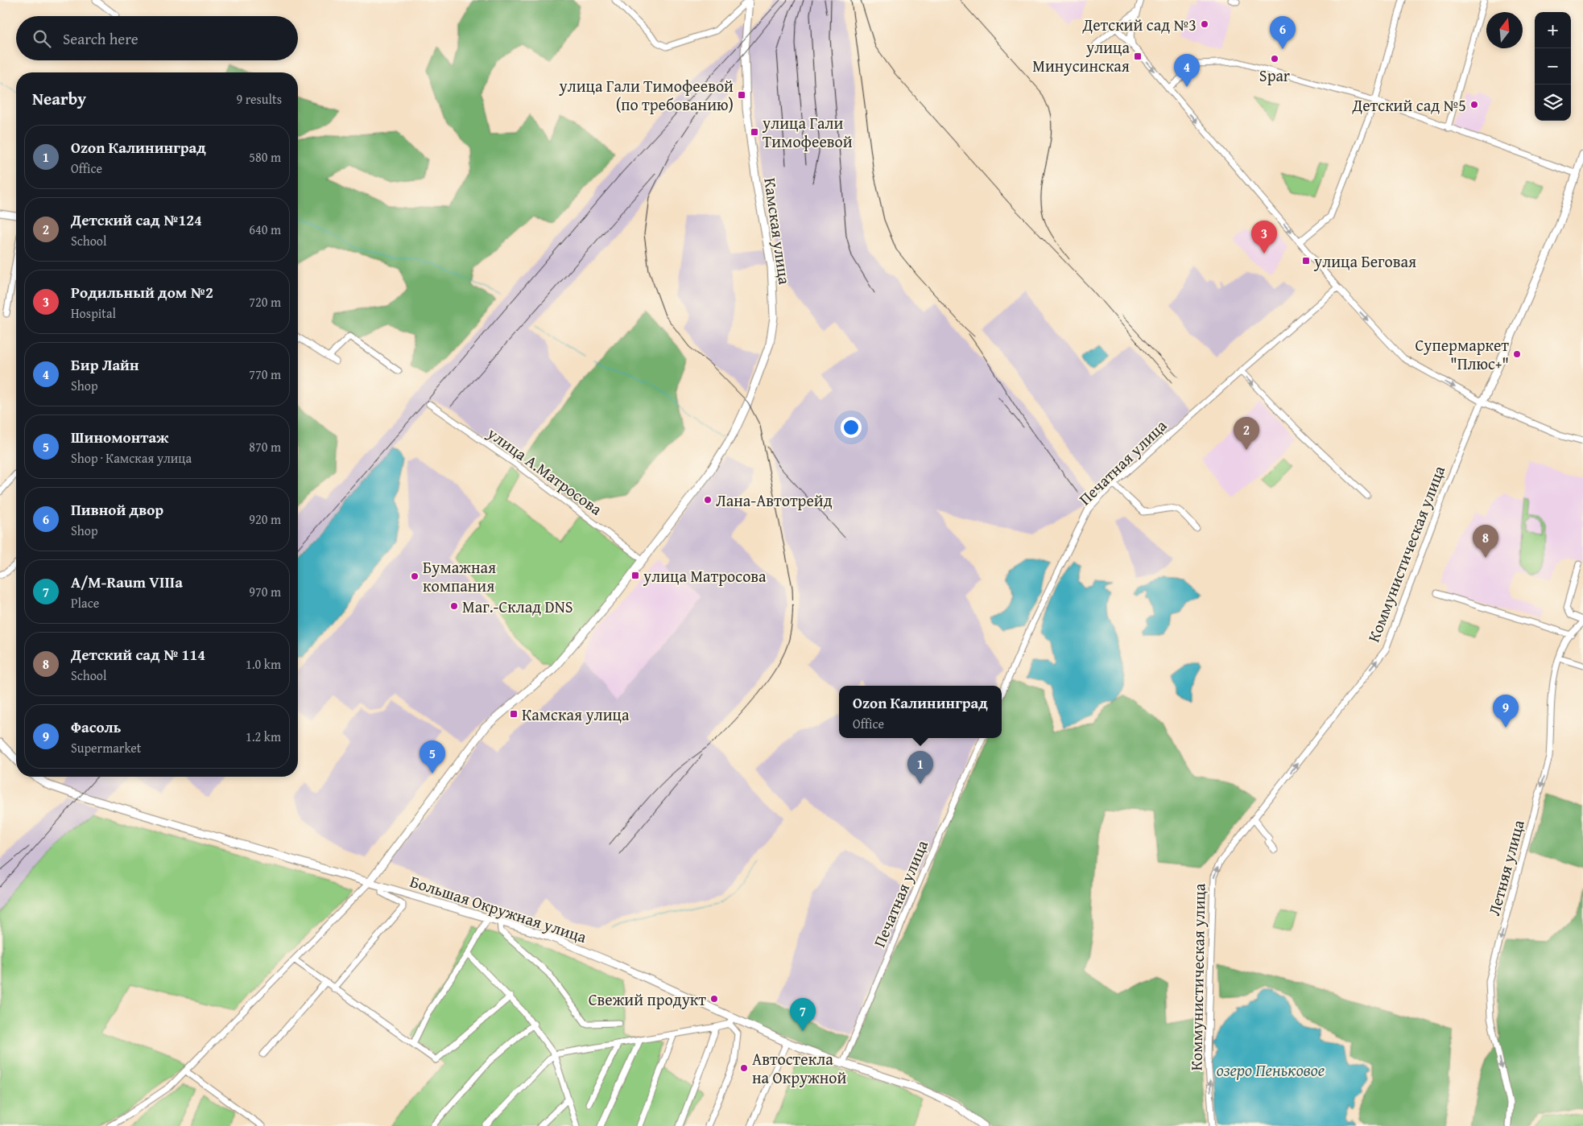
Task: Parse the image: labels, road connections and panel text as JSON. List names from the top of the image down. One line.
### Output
{"streets":{"main road":["Камская улица","Коммунистическая улица","Большая Окружная улица"],"street":["Печатная улица","улица А.Матросова","Летняя улица"]},"crossings":[["Камская улица","улица А.Матросова"],["Камская улица","Большая Окружная улица"],["Печатная улица","Большая Окружная улица"]],"one_way":["Коммунистическая улица","Летняя улица"],"water":["озеро Пеньковое"],"places":{"other":["Детский сад №3","Spar","Детский сад №5","Супермаркет \"Плюс+\"","Лана-Автотрейд","Бумажная компания","Маг.-Склад DNS","Свежий продукт","Автостекла на Окружной"],"transit":["улица Минусинская","улица Гали Тимофеевой (по требованию)","улица Гали Тимофеевой","улица Беговая","улица Матросова","Камская улица"]},"north":"top","page":{"map_buttons":["+","−"],"pins":["6","4","3","2","8","9","5","1","7"],"search":"Search here","heading":["Nearby","9 results"],"list":[{"mark":"1","name":"Ozon Калининград","note":"Office","value":"580 m"},{"mark":"2","name":"Детский сад №124","note":"School","value":"640 m"},{"mark":"3","name":"Родильный дом №2","note":"Hospital","value":"720 m"},{"mark":"4","name":"Бир Лайн","note":"Shop","value":"770 m"},{"mark":"5","name":"Шиномонтаж","note":"Shop · Камская улица","value":"870 m"},{"mark":"6","name":"Пивной двор","note":"Shop","value":"920 m"},{"mark":"7","name":"A/M-Raum VIIIa","note":"Place","value":"970 m"},{"mark":"8","name":"Детский сад № 114","note":"School","value":"1.0 km"},{"mark":"9","name":"Фасоль","note":"Supermarket","value":"1.2 km"}],"popup":["Ozon Калининград","Office"]}}
